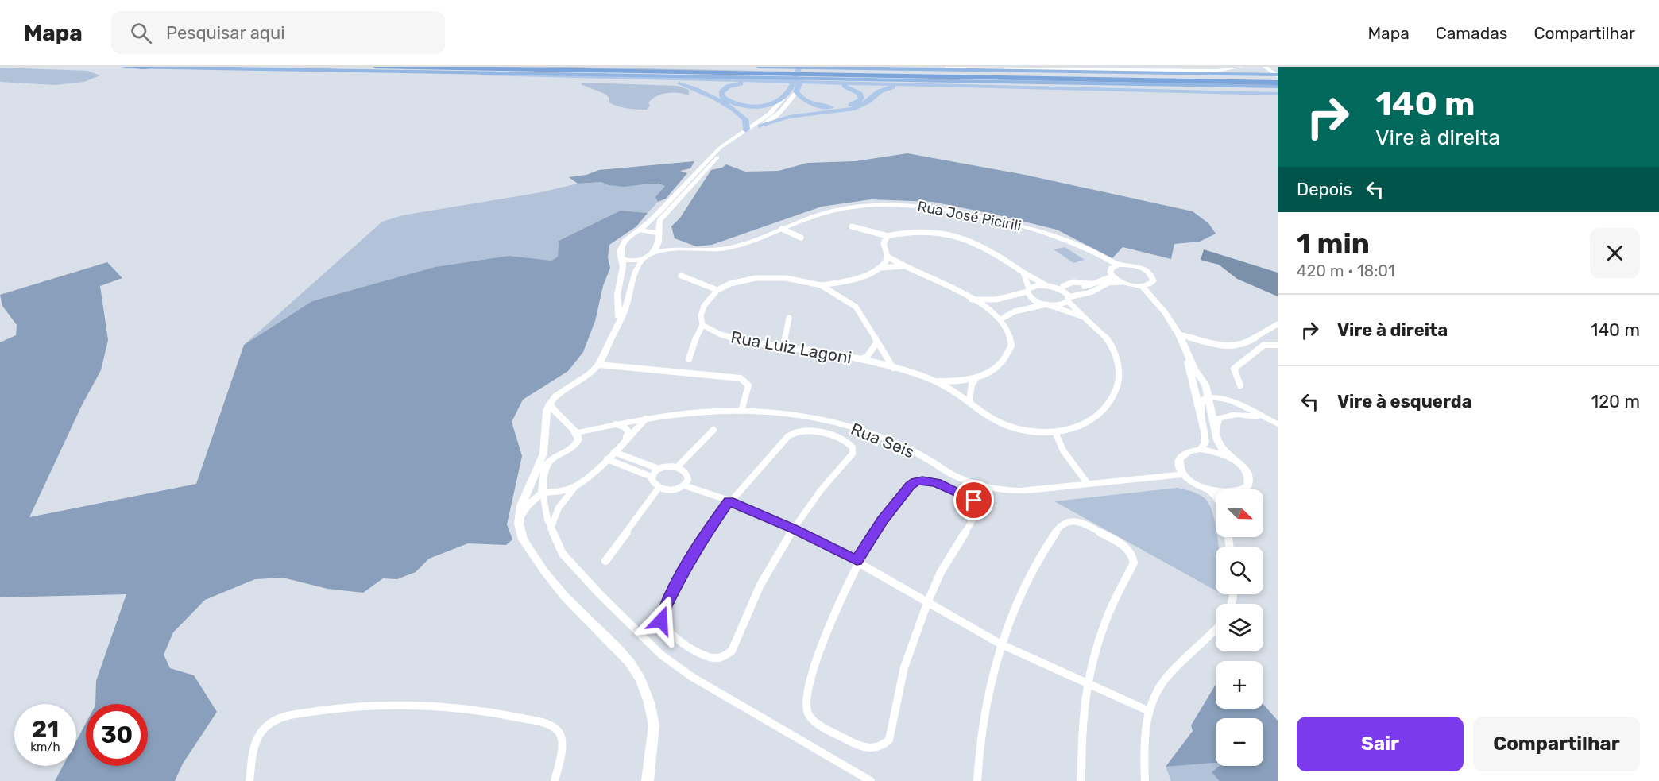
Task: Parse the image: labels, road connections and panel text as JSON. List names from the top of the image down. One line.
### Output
{"streets":{"street":["Rua José Picirili","Rua Luiz Lagoni","Rua Seis"]},"north":"bottom right","page":{"header":"Mapa","search":"Pesquisar aqui","nav":["Mapa","Camadas","Compartilhar"],"turn":["140 m","Vire à direita"],"then":"Depois","heading":["1 min","420 m · 18:01"],"list":[{"name":"Vire à direita","value":"140 m"},{"name":"Vire à esquerda","value":"120 m"}],"map_buttons":["+","−"],"speed":"21 km/h","limit":"30","buttons":["Sair","Compartilhar"]}}
